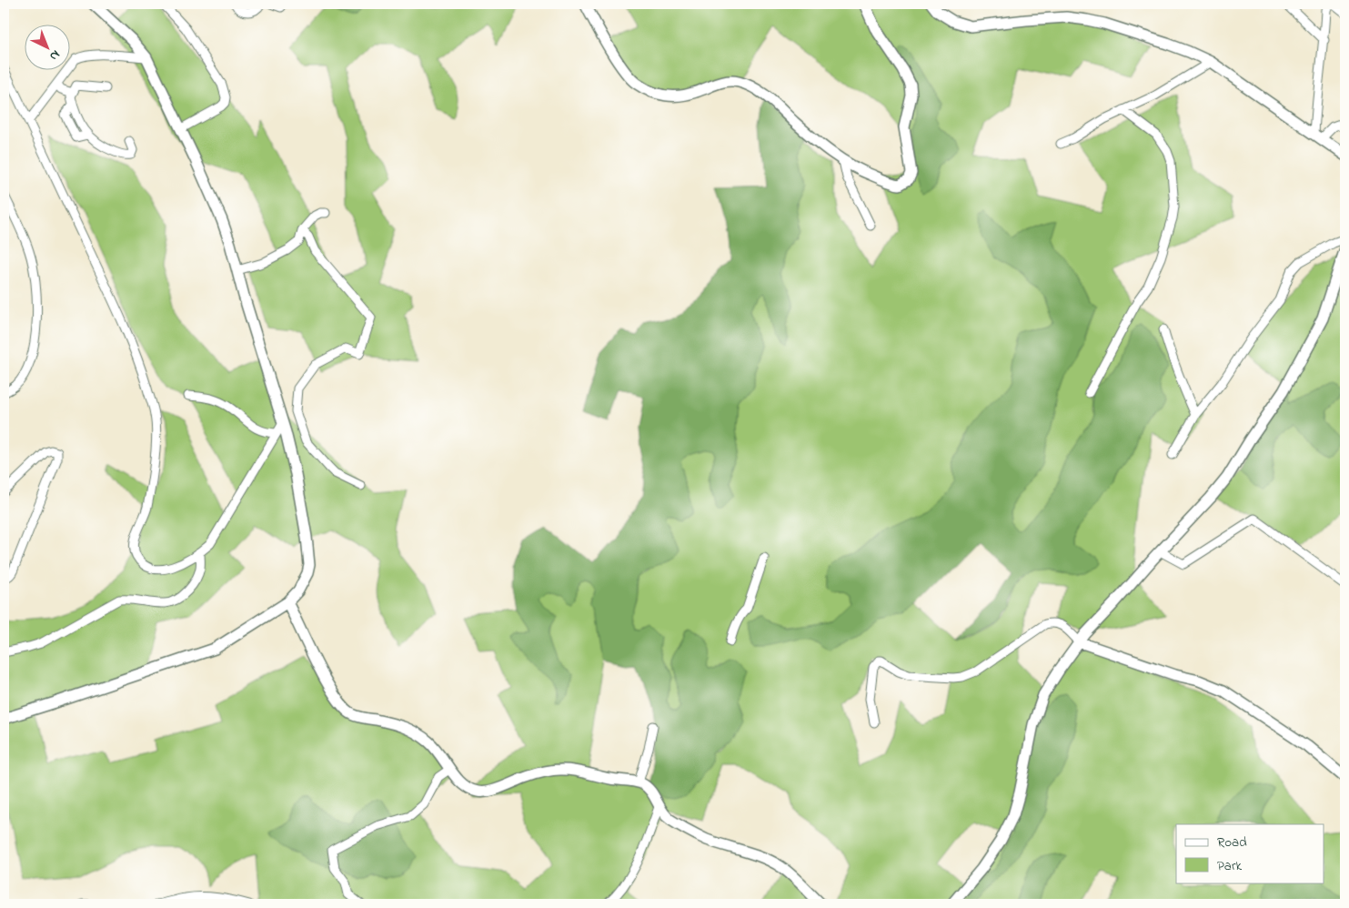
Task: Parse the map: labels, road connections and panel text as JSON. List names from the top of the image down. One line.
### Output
{"legend":["Road","Park"],"north":"bottom right"}
